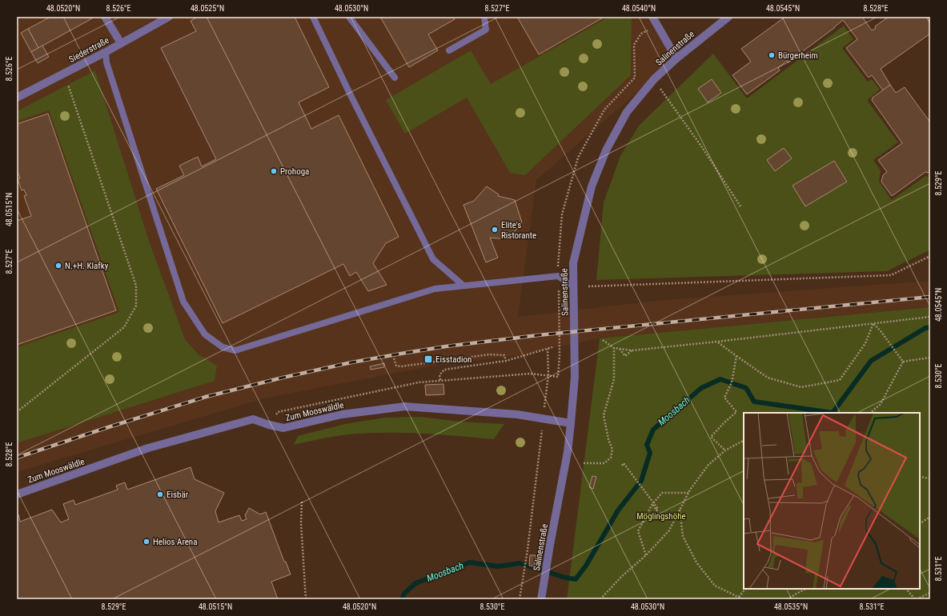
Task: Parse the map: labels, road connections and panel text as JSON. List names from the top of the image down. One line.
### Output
{"streets":{"street":["Salinenstraße","Siederstraße","Zum Mooswäldle"]},"crossings":[["Salinenstraße","Zum Mooswäldle"]],"water":["Moosbach"],"parks":["Möglingshöhe"],"places":{"other":["Bürgerheim","Prohoga","Elite's Ristorante","N.+H. Klafky","Eisbär","Helios Arena"],"transit":["Eisstadion"]},"coordinates":["48.0520°N","8.526°E","48.0525°N","48.0530°N","8.527°E","48.0540°N","48.0545°N","8.528°E","8.529°E","48.0515°N","8.530°E","8.531°E","48.0535°N"]}
